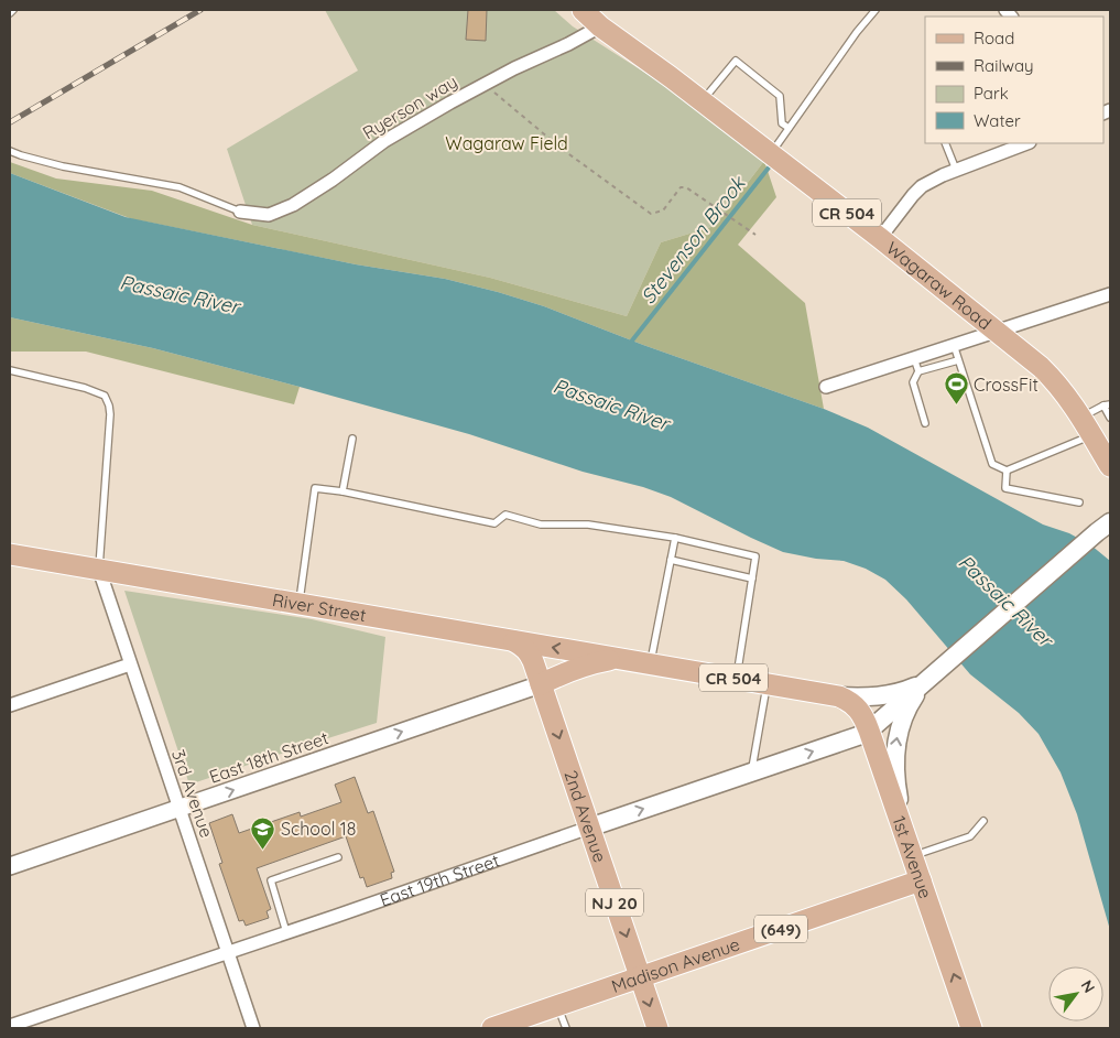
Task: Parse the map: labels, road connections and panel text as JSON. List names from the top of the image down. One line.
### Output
{"streets":{"main road":["CR 504","Wagaraw Road","River Street","2nd Avenue","1st Avenue","East 19th Street","NJ 20","(649)","Madison Avenue"],"street":["Ryerson way","East 18th Street","3rd Avenue"]},"crossings":[["Ryerson way","Wagaraw Road"],["CR 504","River Street"],["CR 504","1st Avenue"],["CR 504","East 19th Street"],["River Street","East 18th Street"],["River Street","3rd Avenue"],["River Street","2nd Avenue"],["River Street","1st Avenue"],["River Street","East 19th Street"],["East 18th Street","3rd Avenue"],["East 18th Street","2nd Avenue"],["3rd Avenue","East 19th Street"],["2nd Avenue","East 19th Street"],["2nd Avenue","Madison Avenue"],["1st Avenue","East 19th Street"],["1st Avenue","Madison Avenue"]],"one_way":["East 18th Street","2nd Avenue","1st Avenue"],"water":["Stevenson Brook","Passaic River"],"parks":["Wagaraw Field"],"places":{"sports":["CrossFit"],"school or university":["School 18"]},"legend":["Road","Railway","Park","Water"],"north":"top right"}
